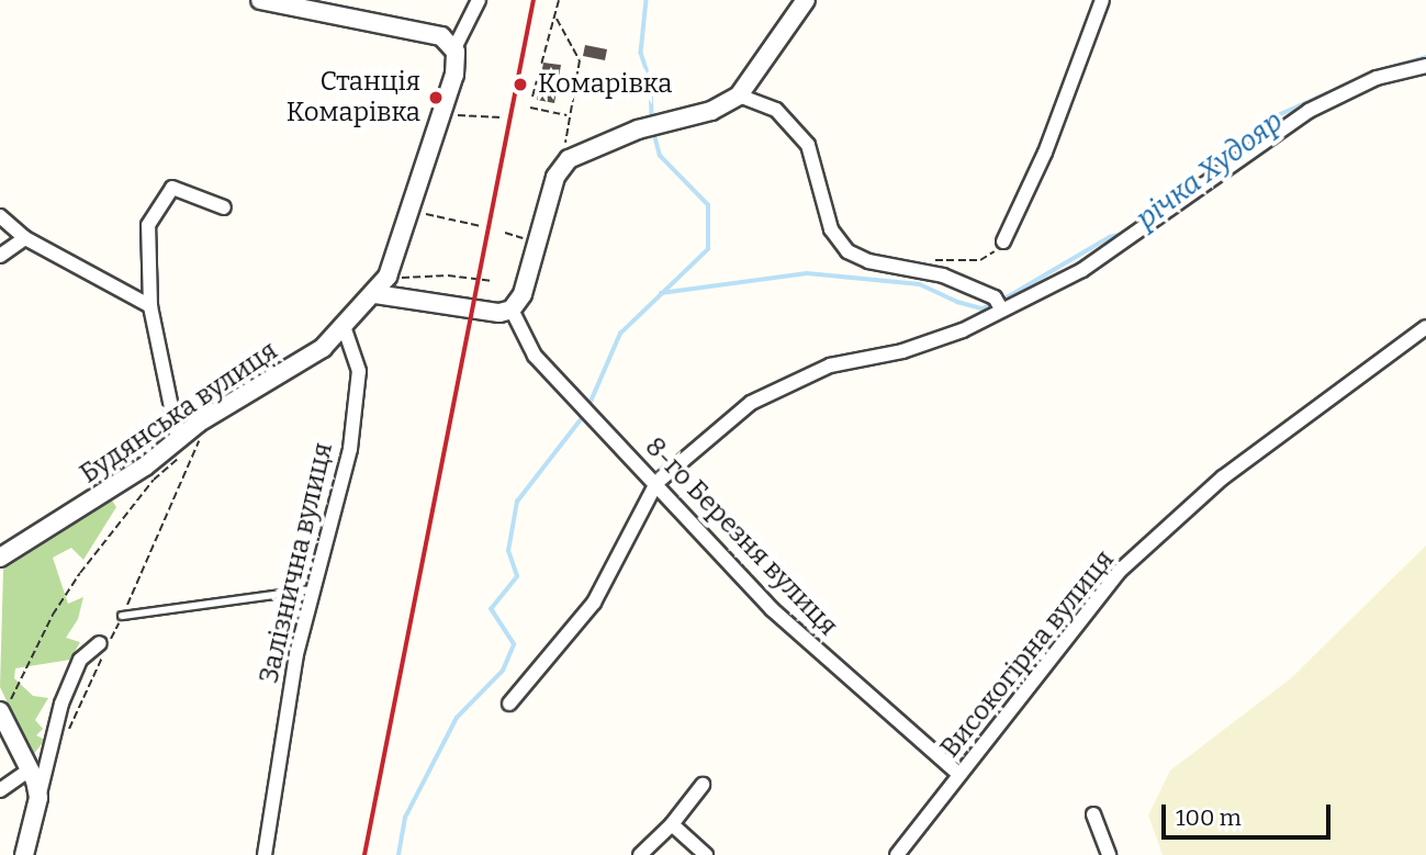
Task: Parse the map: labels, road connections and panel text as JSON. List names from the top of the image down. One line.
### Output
{"streets":{"street":["Будянська вулиця","8-го Березня вулиця","Залізнична вулиця","Високогірна вулиця"]},"crossings":[["Будянська вулиця","Залізнична вулиця"],["8-го Березня вулиця","Високогірна вулиця"]],"water":["річка Худояр"],"places":["Комарівка","Станція Комарівка"],"scale_bar":"100 m"}
